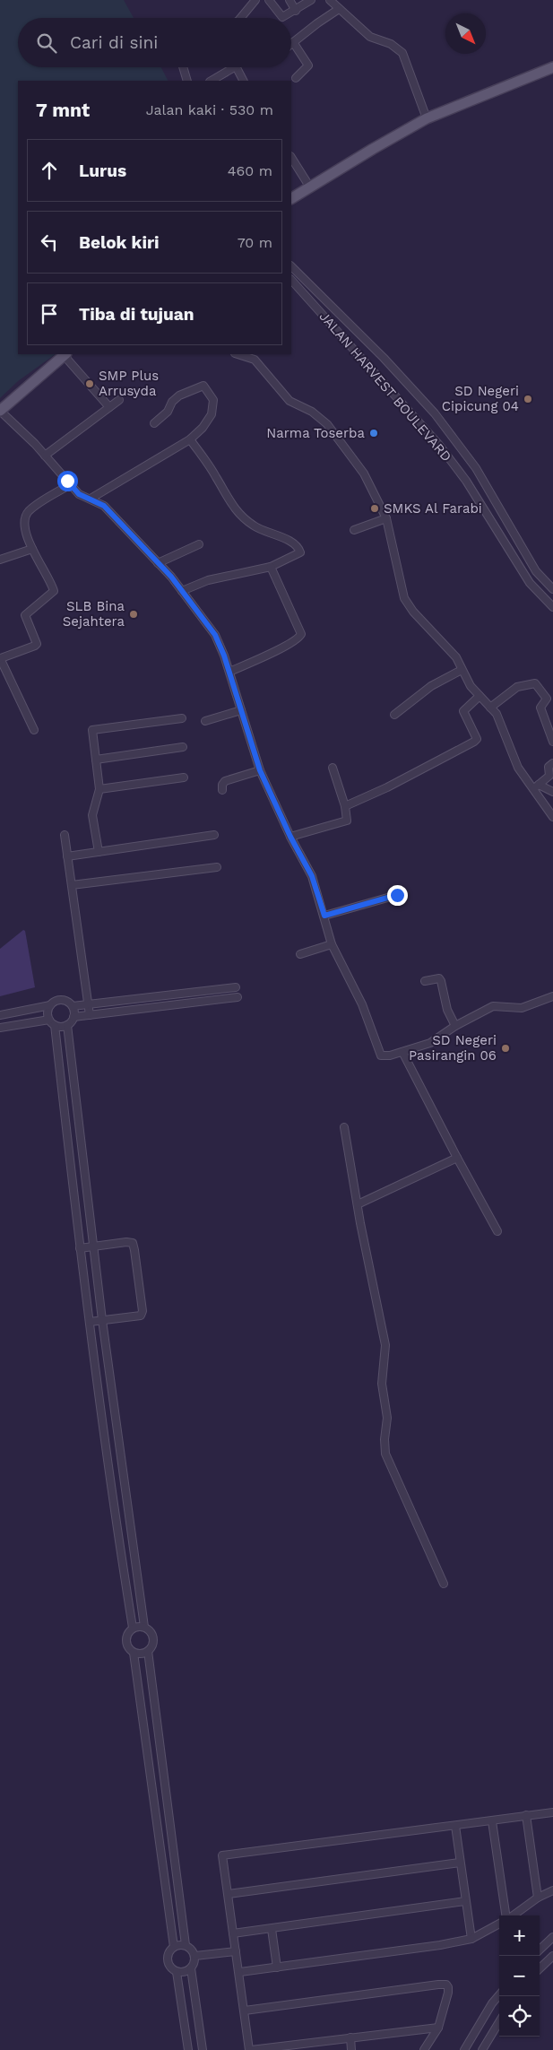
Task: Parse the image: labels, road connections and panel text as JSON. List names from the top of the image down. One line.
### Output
{"streets":{"street":["JALAN HARVEST BOULEVARD"]},"places":["SMP Plus Arrusyda","SD Negeri Cipicung 04","Narma Toserba","SMKS Al Farabi","SLB Bina Sejahtera","SD Negeri Pasirangin 06"],"north":"bottom right","page":{"search":"Cari di sini","heading":["7 mnt","Jalan kaki · 530 m"],"list":[["Lurus","460 m"],["Belok kiri","70 m"],"Tiba di tujuan"],"map_buttons":["+","−"]}}
